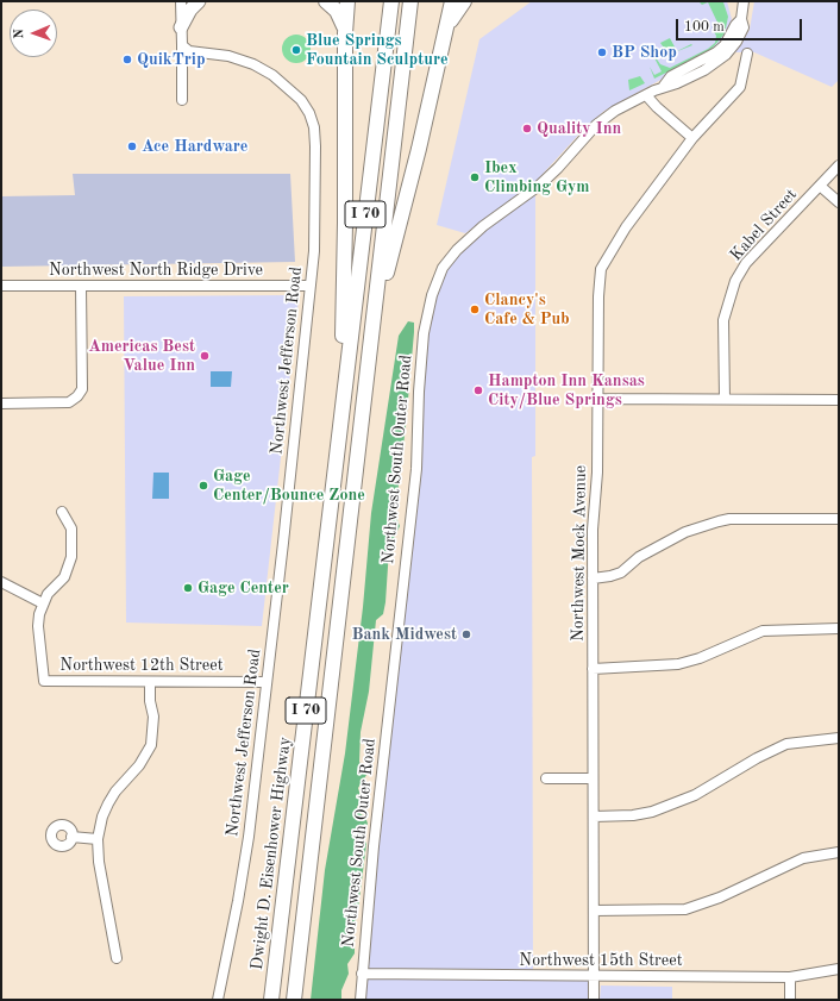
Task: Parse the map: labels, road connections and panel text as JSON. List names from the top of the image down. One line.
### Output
{"streets":{"highway":["I 70","Dwight D. Eisenhower Highway"],"street":["Kabel Street","Northwest North Ridge Drive","Northwest Jefferson Road","Northwest South Outer Road","Northwest Mock Avenue","Northwest 12th Street","Northwest 15th Street"]},"crossings":[["Northwest North Ridge Drive","Northwest Jefferson Road"],["Northwest Jefferson Road","Northwest 12th Street"],["Northwest South Outer Road","Northwest 15th Street"],["Northwest Mock Avenue","Northwest 15th Street"]],"places":["Blue Springs Fountain Sculpture","BP Shop","QuikTrip","Quality Inn","Ace Hardware","Ibex Climbing Gym","Clancy's Cafe & Pub","Americas Best Value Inn","Hampton Inn Kansas City/Blue Springs","Gage Center/Bounce Zone","Gage Center","Bank Midwest"],"scale_bar":"100 m","north":"left"}
